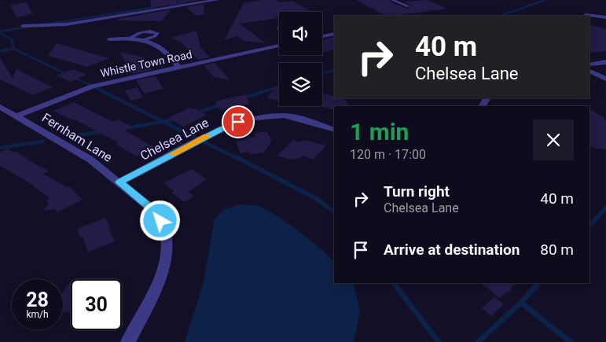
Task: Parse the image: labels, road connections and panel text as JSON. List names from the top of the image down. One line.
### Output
{"streets":{"street":["Whistle Town Road","Fernham Lane","Chelsea Lane"]},"crossings":[["Whistle Town Road","Fernham Lane"],["Fernham Lane","Chelsea Lane"]],"page":{"turn":["40 m","Chelsea Lane"],"heading":["1 min","120 m · 17:00"],"list":[{"name":"Turn right","note":"Chelsea Lane","value":"40 m"},{"name":"Arrive at destination","value":"80 m"}],"speed":"28 km/h","limit":"30"}}
